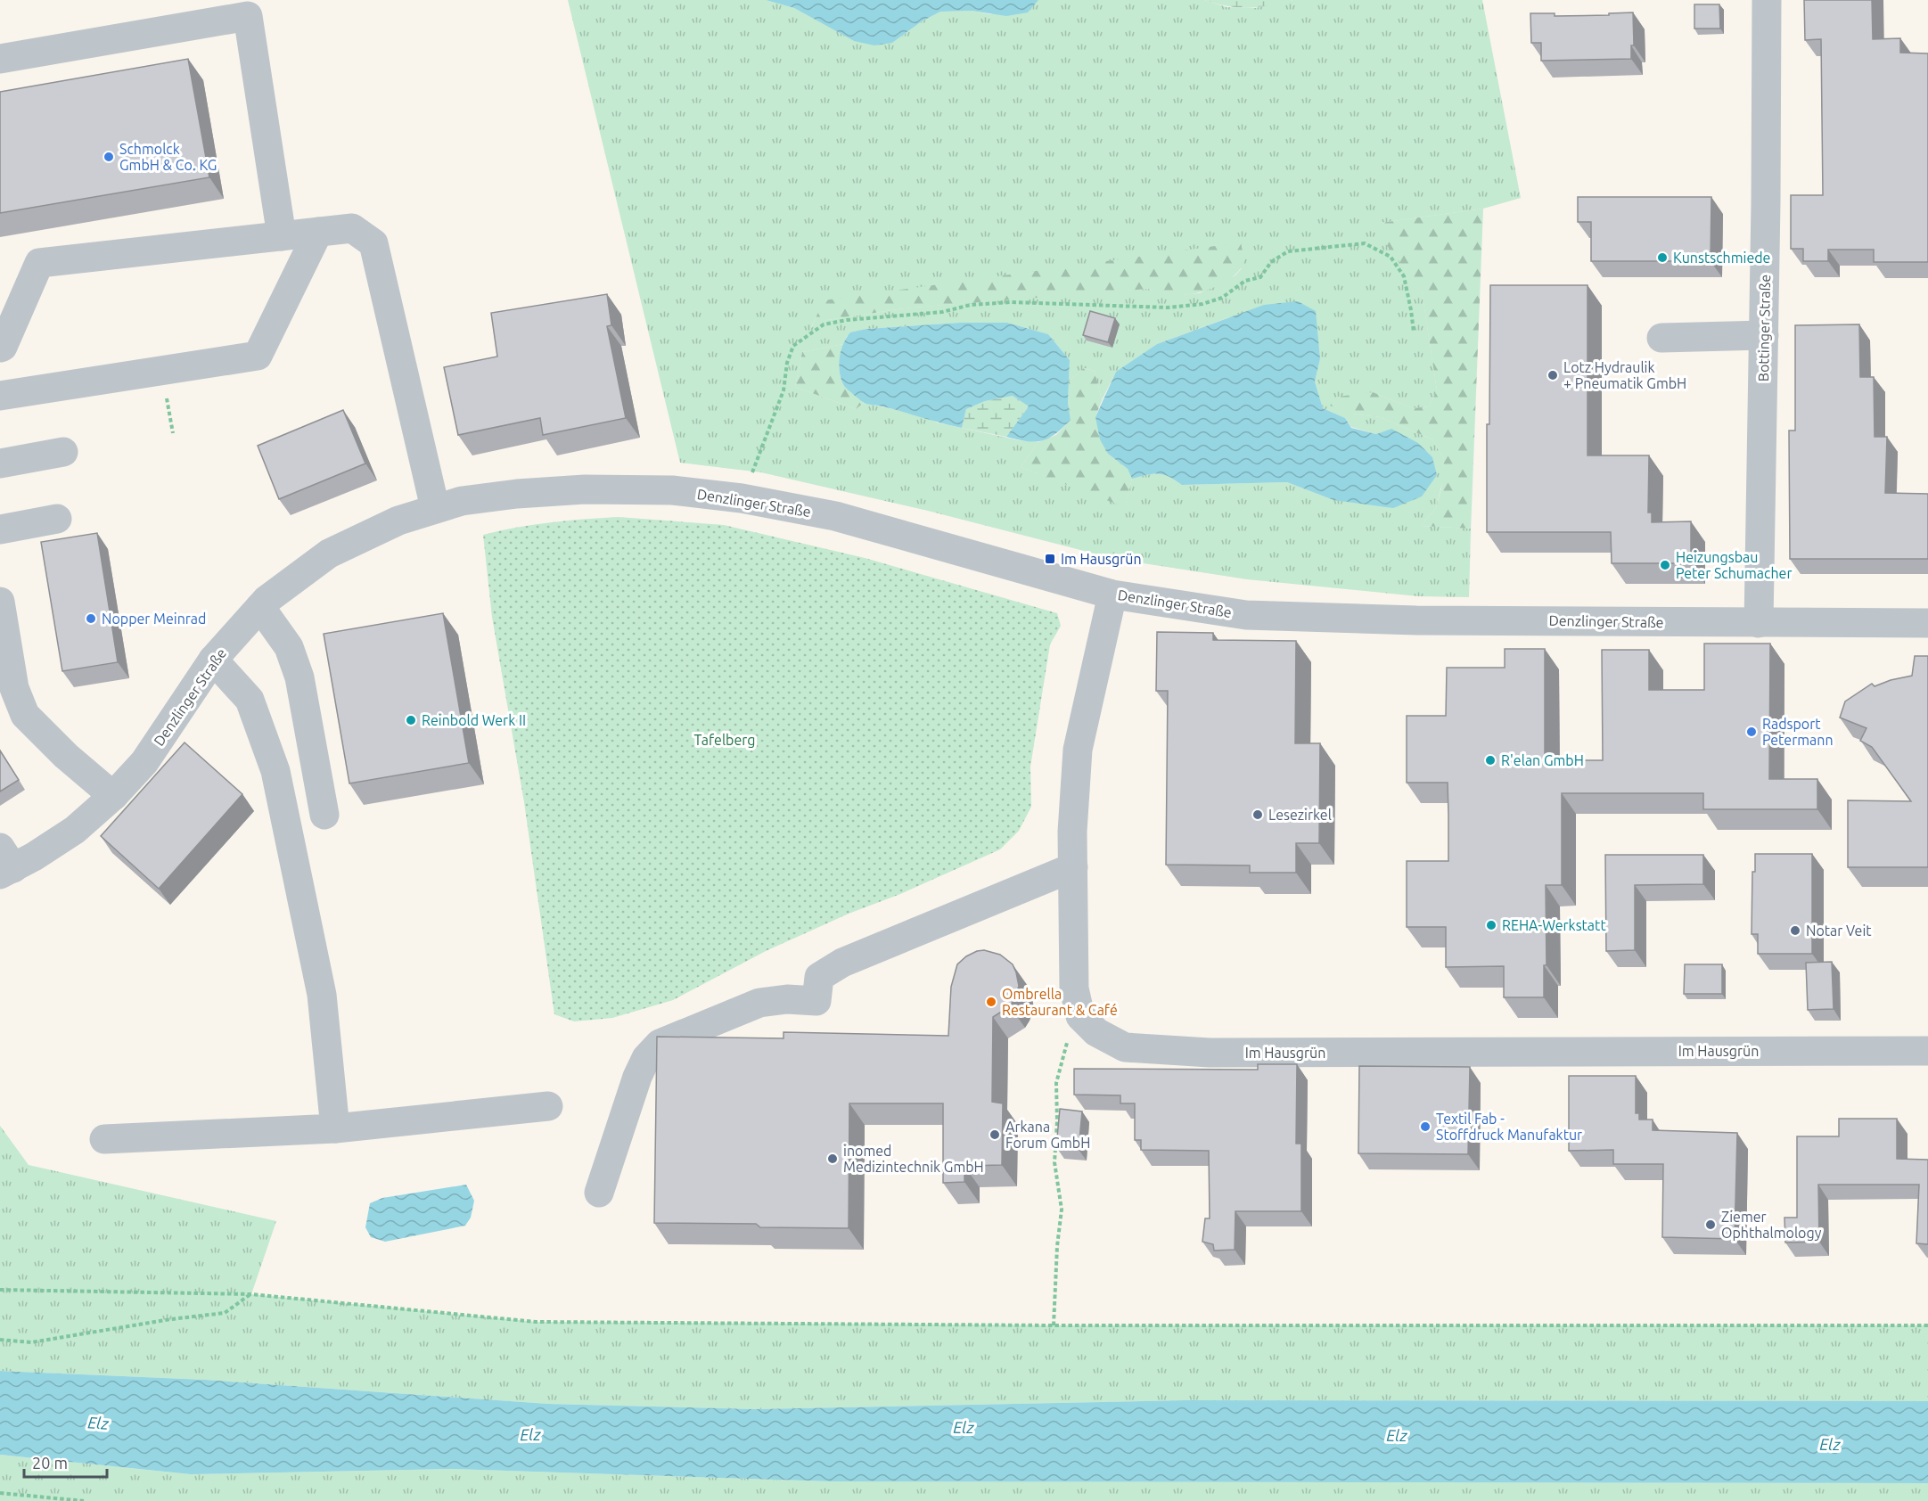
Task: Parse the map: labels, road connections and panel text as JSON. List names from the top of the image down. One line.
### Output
{"streets":{"street":["Bottinger Straße","Denzlinger Straße","Im Hausgrün"]},"crossings":[["Bottinger Straße","Denzlinger Straße"]],"water":["Elz"],"parks":["Tafelberg"],"places":{"other":["Schmolck GmbH & Co. KG","Kunstschmiede","Lotz Hydraulik + Pneumatik GmbH","Heizungsbau Peter Schumacher","Nopper Meinrad","Reinbold Werk II","Radsport Petermann","R'elan GmbH","Lesezirkel","REHA-Werkstatt","Notar Veit","Ombrella Restaurant & Café","Textil Fab - Stoffdruck Manufaktur","Arkana Forum GmbH","inomed Medizintechnik GmbH","Ziemer Ophthalmology"],"transit":["Im Hausgrün"]},"scale_bar":"20 m"}
